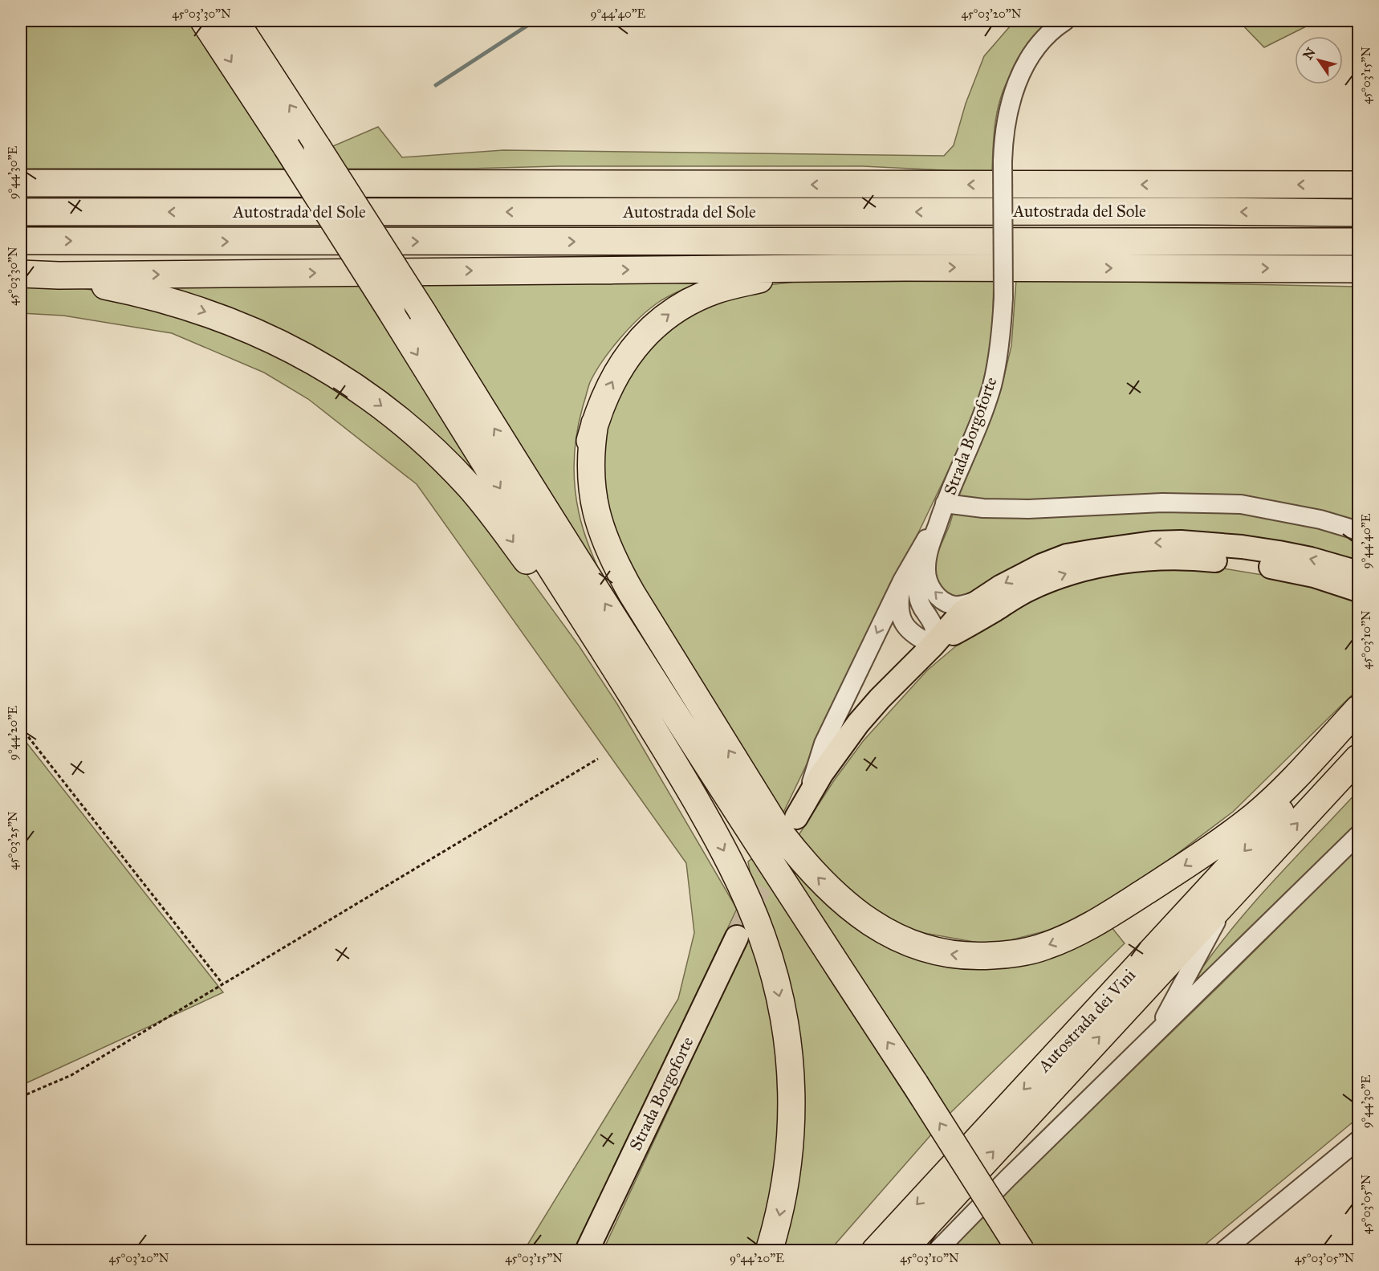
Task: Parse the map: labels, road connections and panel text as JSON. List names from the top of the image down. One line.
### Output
{"streets":{"highway":["Autostrada del Sole","Autostrada dei Vini"],"main road":["Strada Borgoforte"]},"north":"top left","coordinates":["45°03'30\"N","9°44'40\"E","45°03'20\"N","45°03'15\"N","9°44'30\"E","45°03'10\"N","9°44'20\"E","45°03'25\"N","45°03'05\"N"]}
